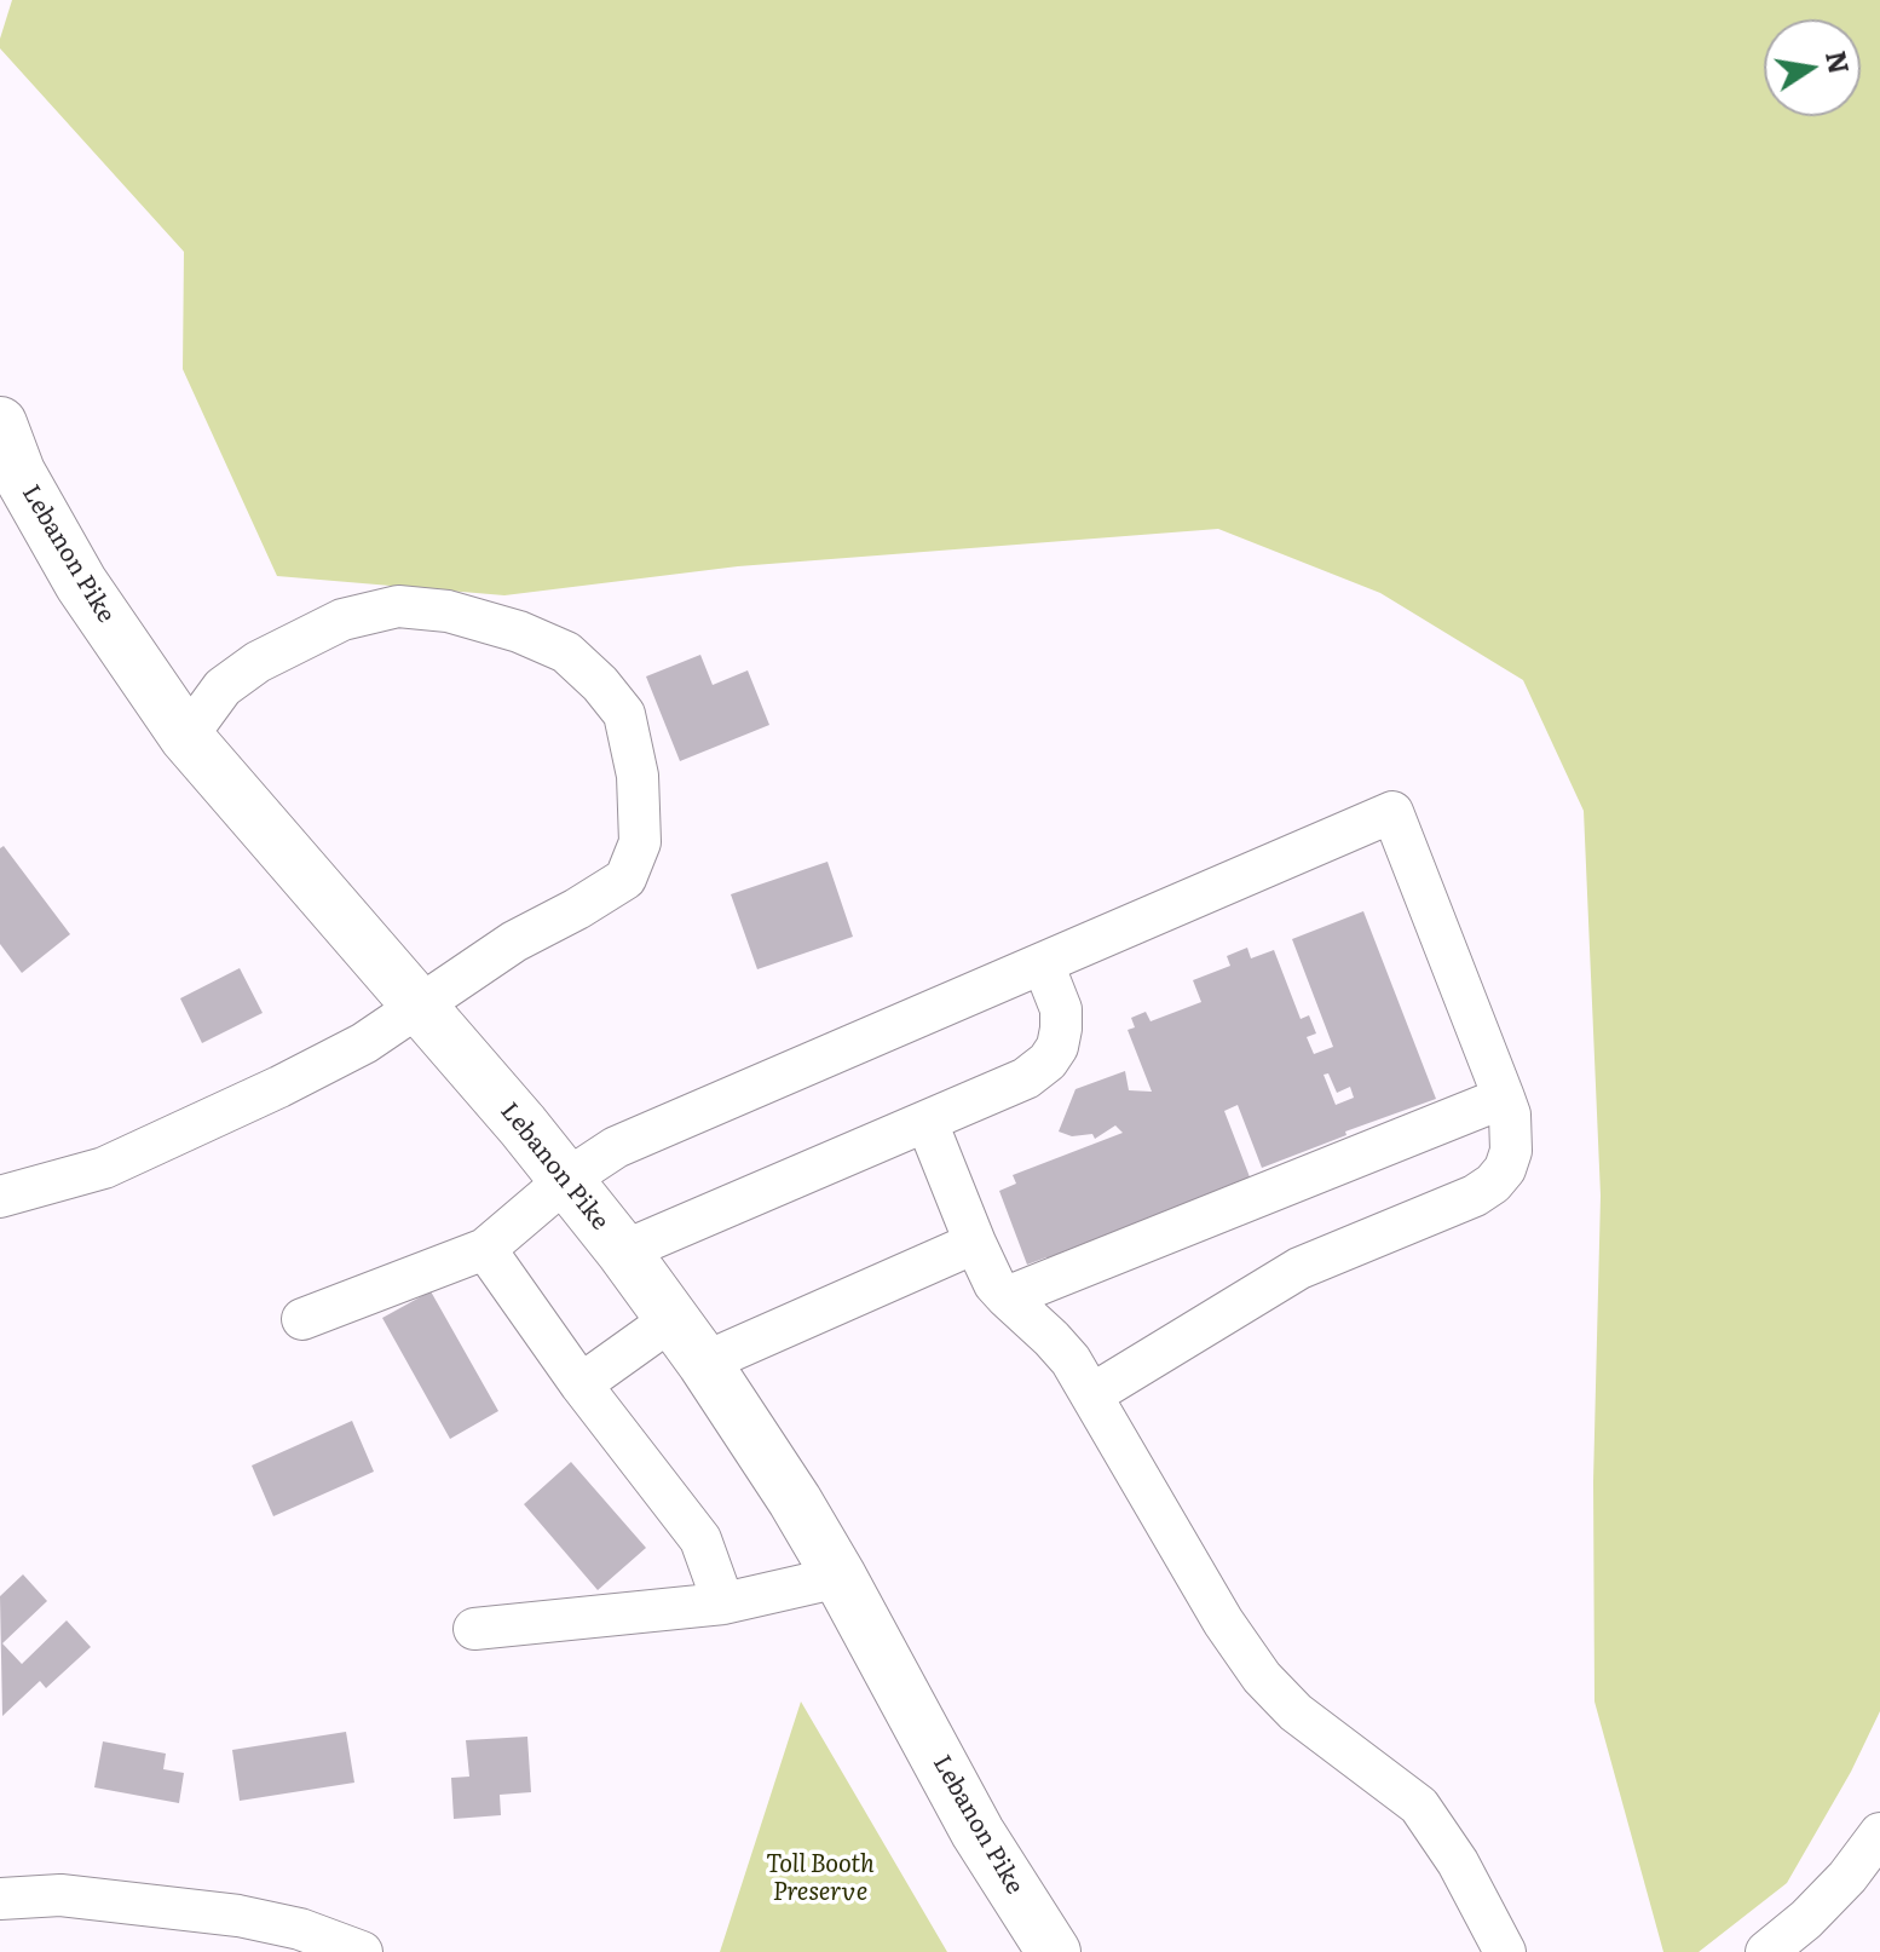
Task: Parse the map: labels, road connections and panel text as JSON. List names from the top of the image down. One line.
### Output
{"streets":{"main road":["Lebanon Pike"]},"parks":["Toll Booth Preserve"],"north":"right"}
